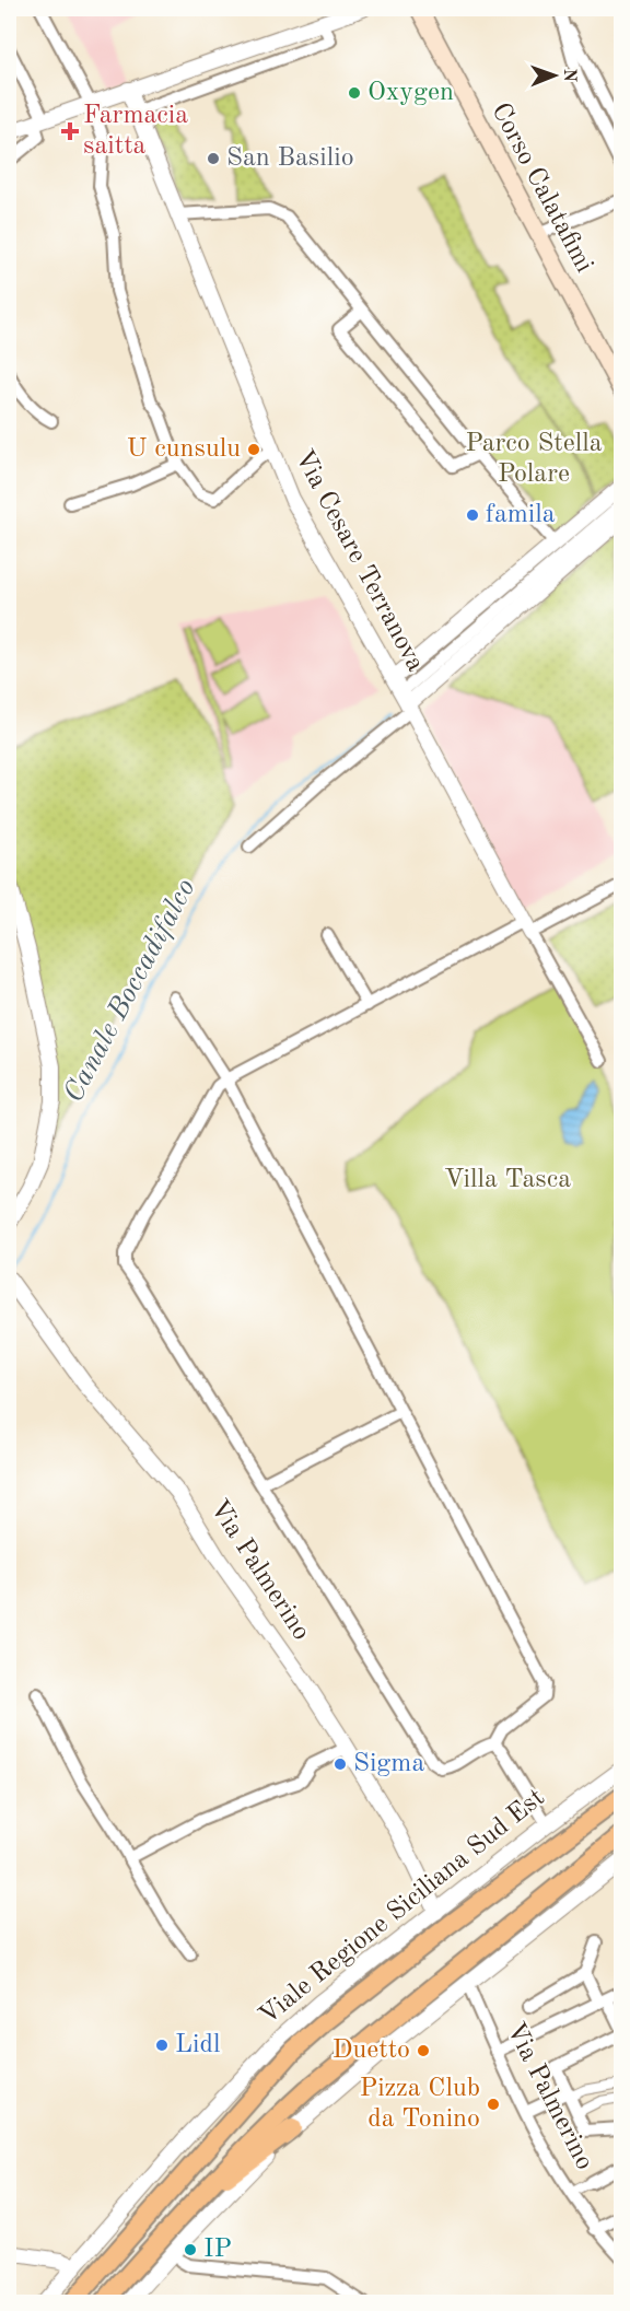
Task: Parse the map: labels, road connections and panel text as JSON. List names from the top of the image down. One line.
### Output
{"streets":{"main road":["Corso Calatafimi","Viale Regione Siciliana Sud Est"],"street":["Via Cesare Terranova","Via Palmerino"]},"crossings":[["Via Palmerino","Viale Regione Siciliana Sud Est"]],"water":["Canale Boccadifalco"],"parks":["Parco Stella Polare","Villa Tasca"],"places":{"other":["Oxygen","San Basilio","U cunsulu","famila","Sigma","Lidl","Duetto","Pizza Club da Tonino","IP"],"health":["Farmacia saitta"]},"north":"right"}
